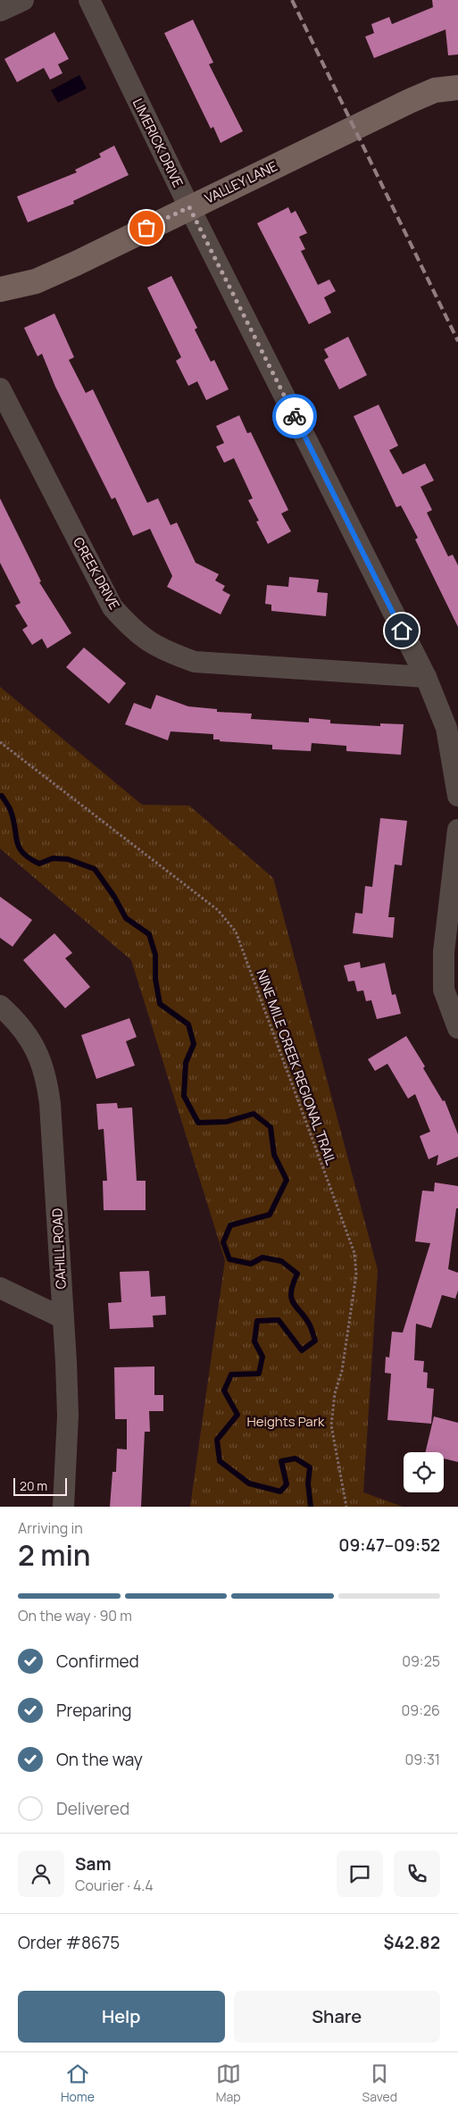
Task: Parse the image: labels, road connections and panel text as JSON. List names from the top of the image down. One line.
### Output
{"streets":{"street":["LIMERICK DRIVE","VALLEY LANE","CREEK DRIVE","CAHILL ROAD"],"path":["NINE MILE CREEK REGIONAL TRAIL"]},"crossings":[["LIMERICK DRIVE","VALLEY LANE"],["LIMERICK DRIVE","CREEK DRIVE"]],"parks":["Heights Park"],"scale_bar":"20 m","page":{"scale":"20 m","heading":["2 min","Arriving in","09:47–09:52"],"panel":["Sam","Courier · 4.4","Order #8675","$42.82"],"bar":"On the way · 90 m","list":[["Confirmed","09:25"],["Preparing","09:26"],["On the way","09:31"],"Delivered"],"buttons":["Help","Share"],"tabs":["Home","Map","Saved"]}}
